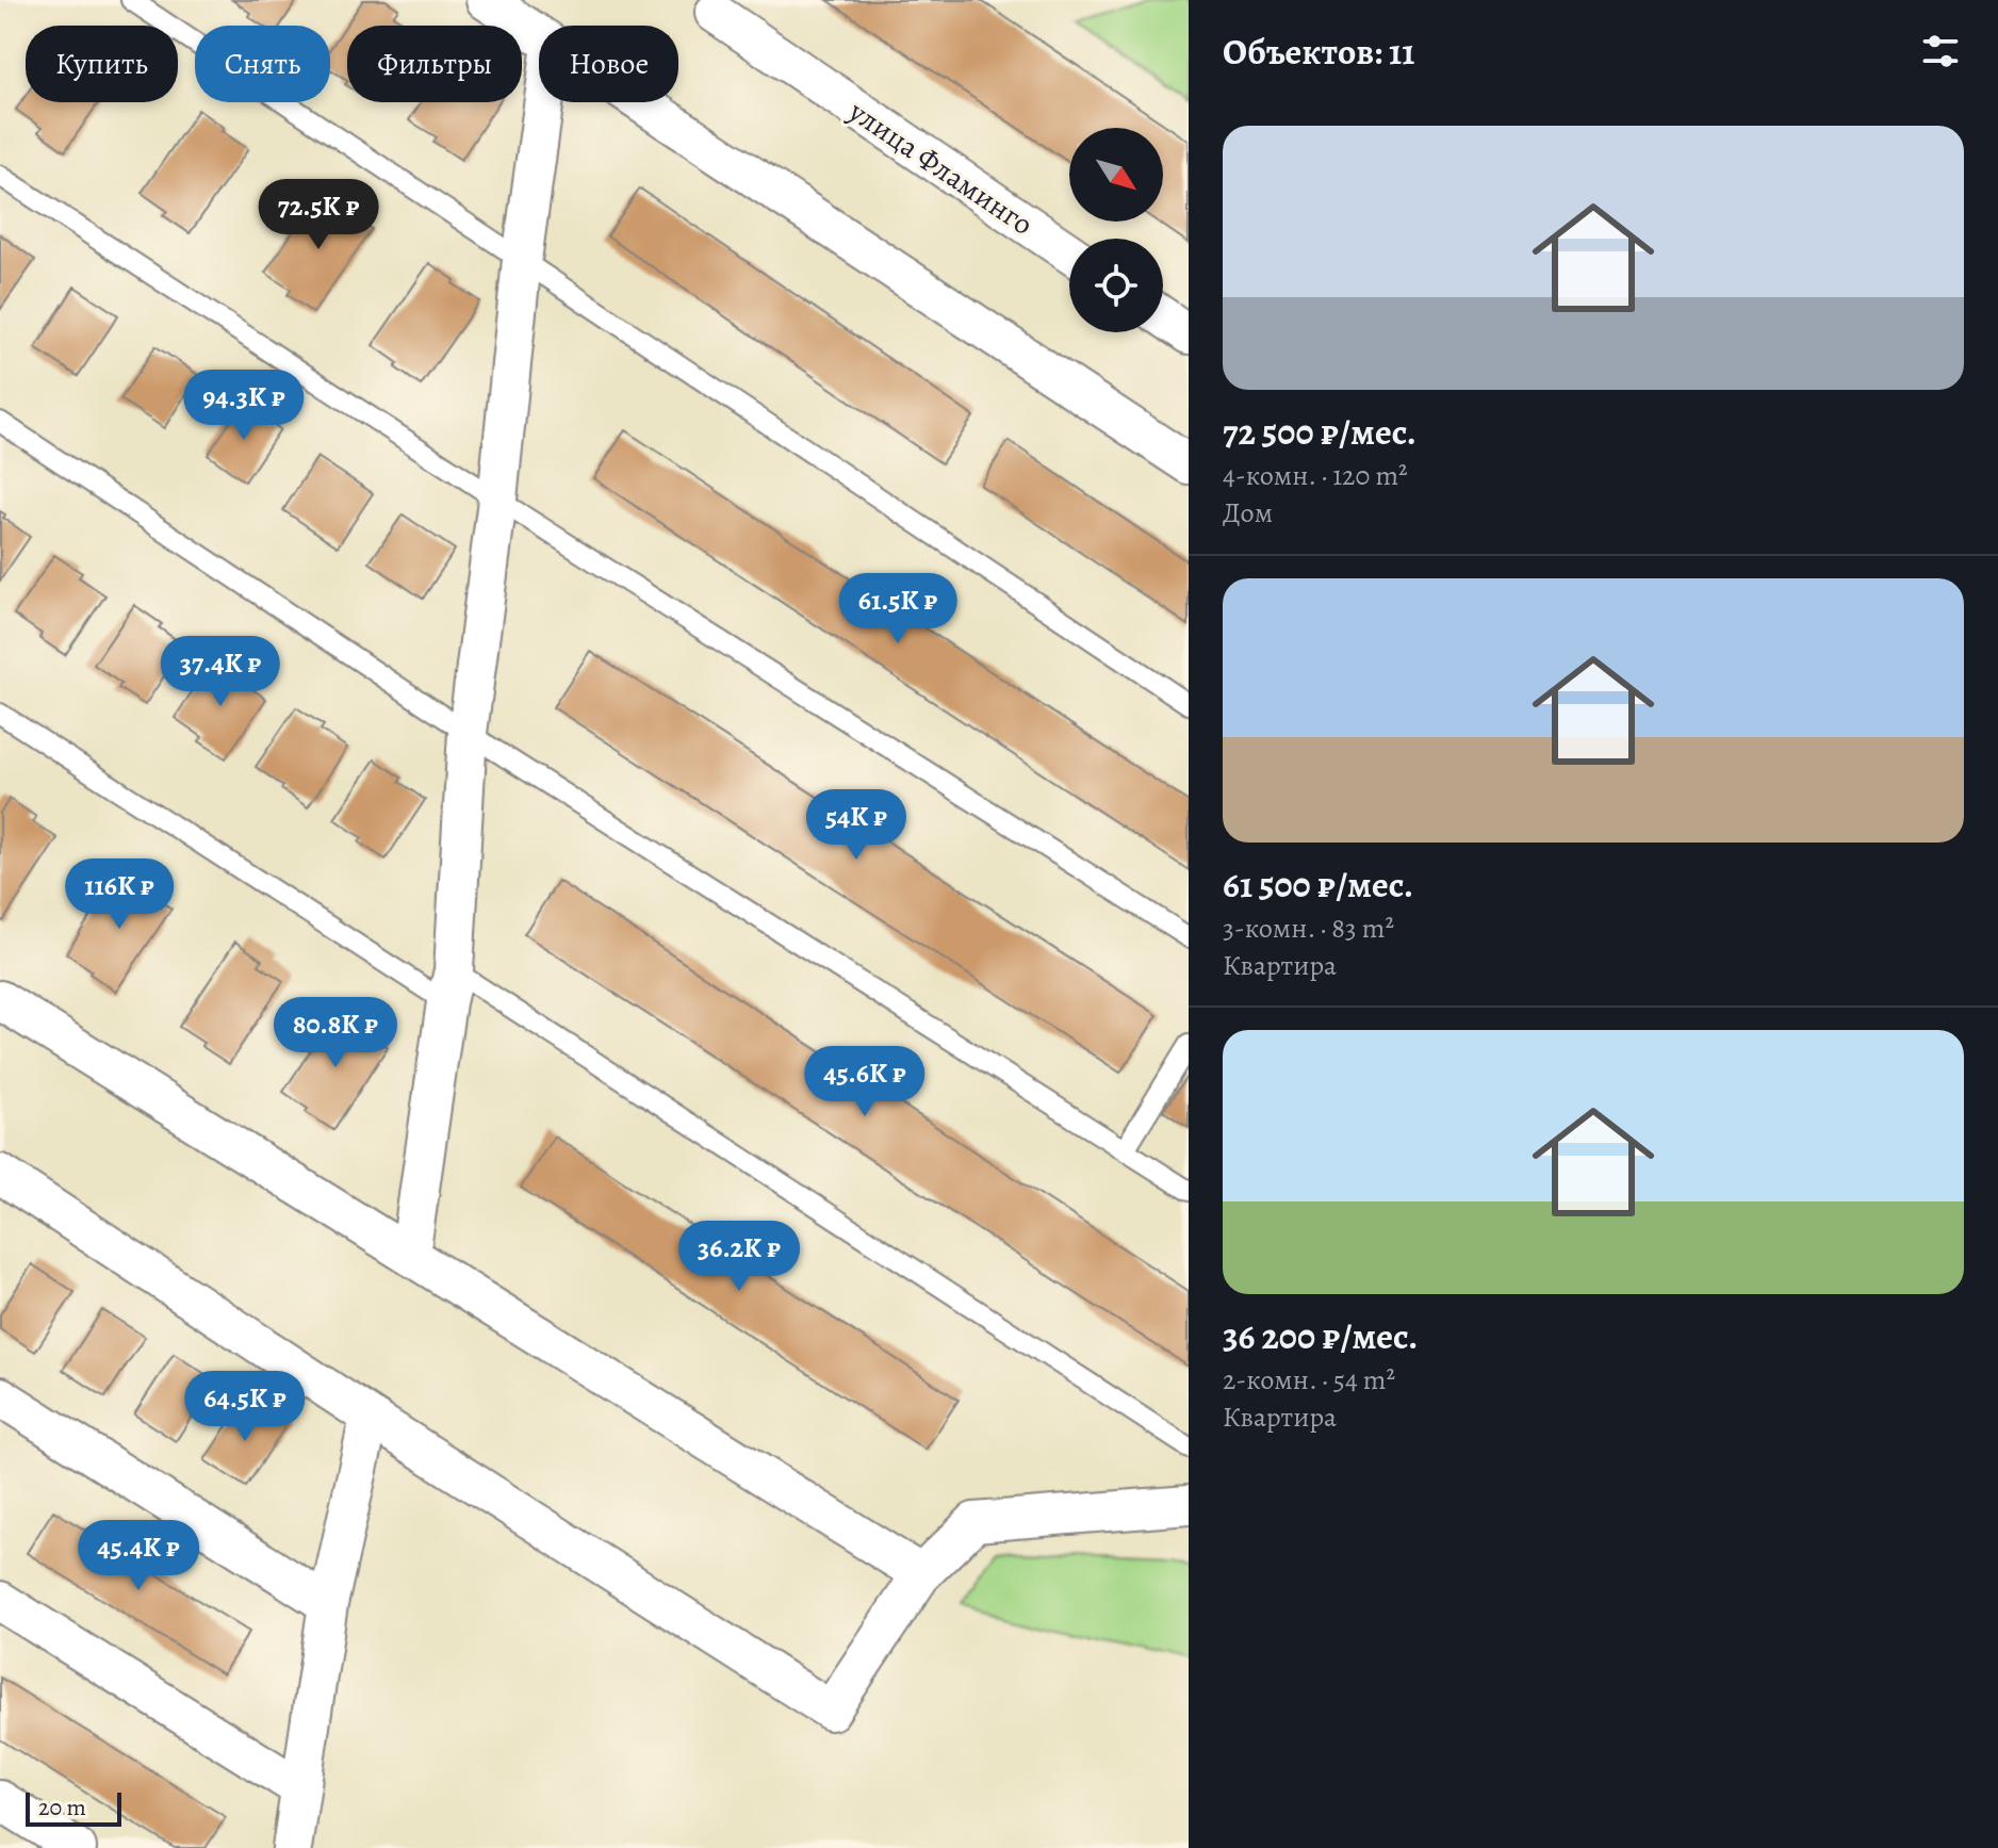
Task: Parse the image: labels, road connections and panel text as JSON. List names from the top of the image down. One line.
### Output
{"streets":{"street":["улица Фламинго"]},"scale_bar":"20 m","north":"bottom right","page":{"heading":"Объектов: 11","chip":["Купить","Снять","Фильтры","Новое"],"list":[{"name":"72 500 ₽/мес.","note":"4-комн. · 120 m² · Дом"},{"name":"61 500 ₽/мес.","note":"3-комн. · 83 m² · Квартира"},{"name":"36 200 ₽/мес.","note":"2-комн. · 54 m² · Квартира"}],"price":["72.5K ₽","94.3K ₽","61.5K ₽","37.4K ₽","54K ₽","116K ₽","80.8K ₽","45.6K ₽","36.2K ₽","64.5K ₽","45.4K ₽"],"scale":"20 m"}}
